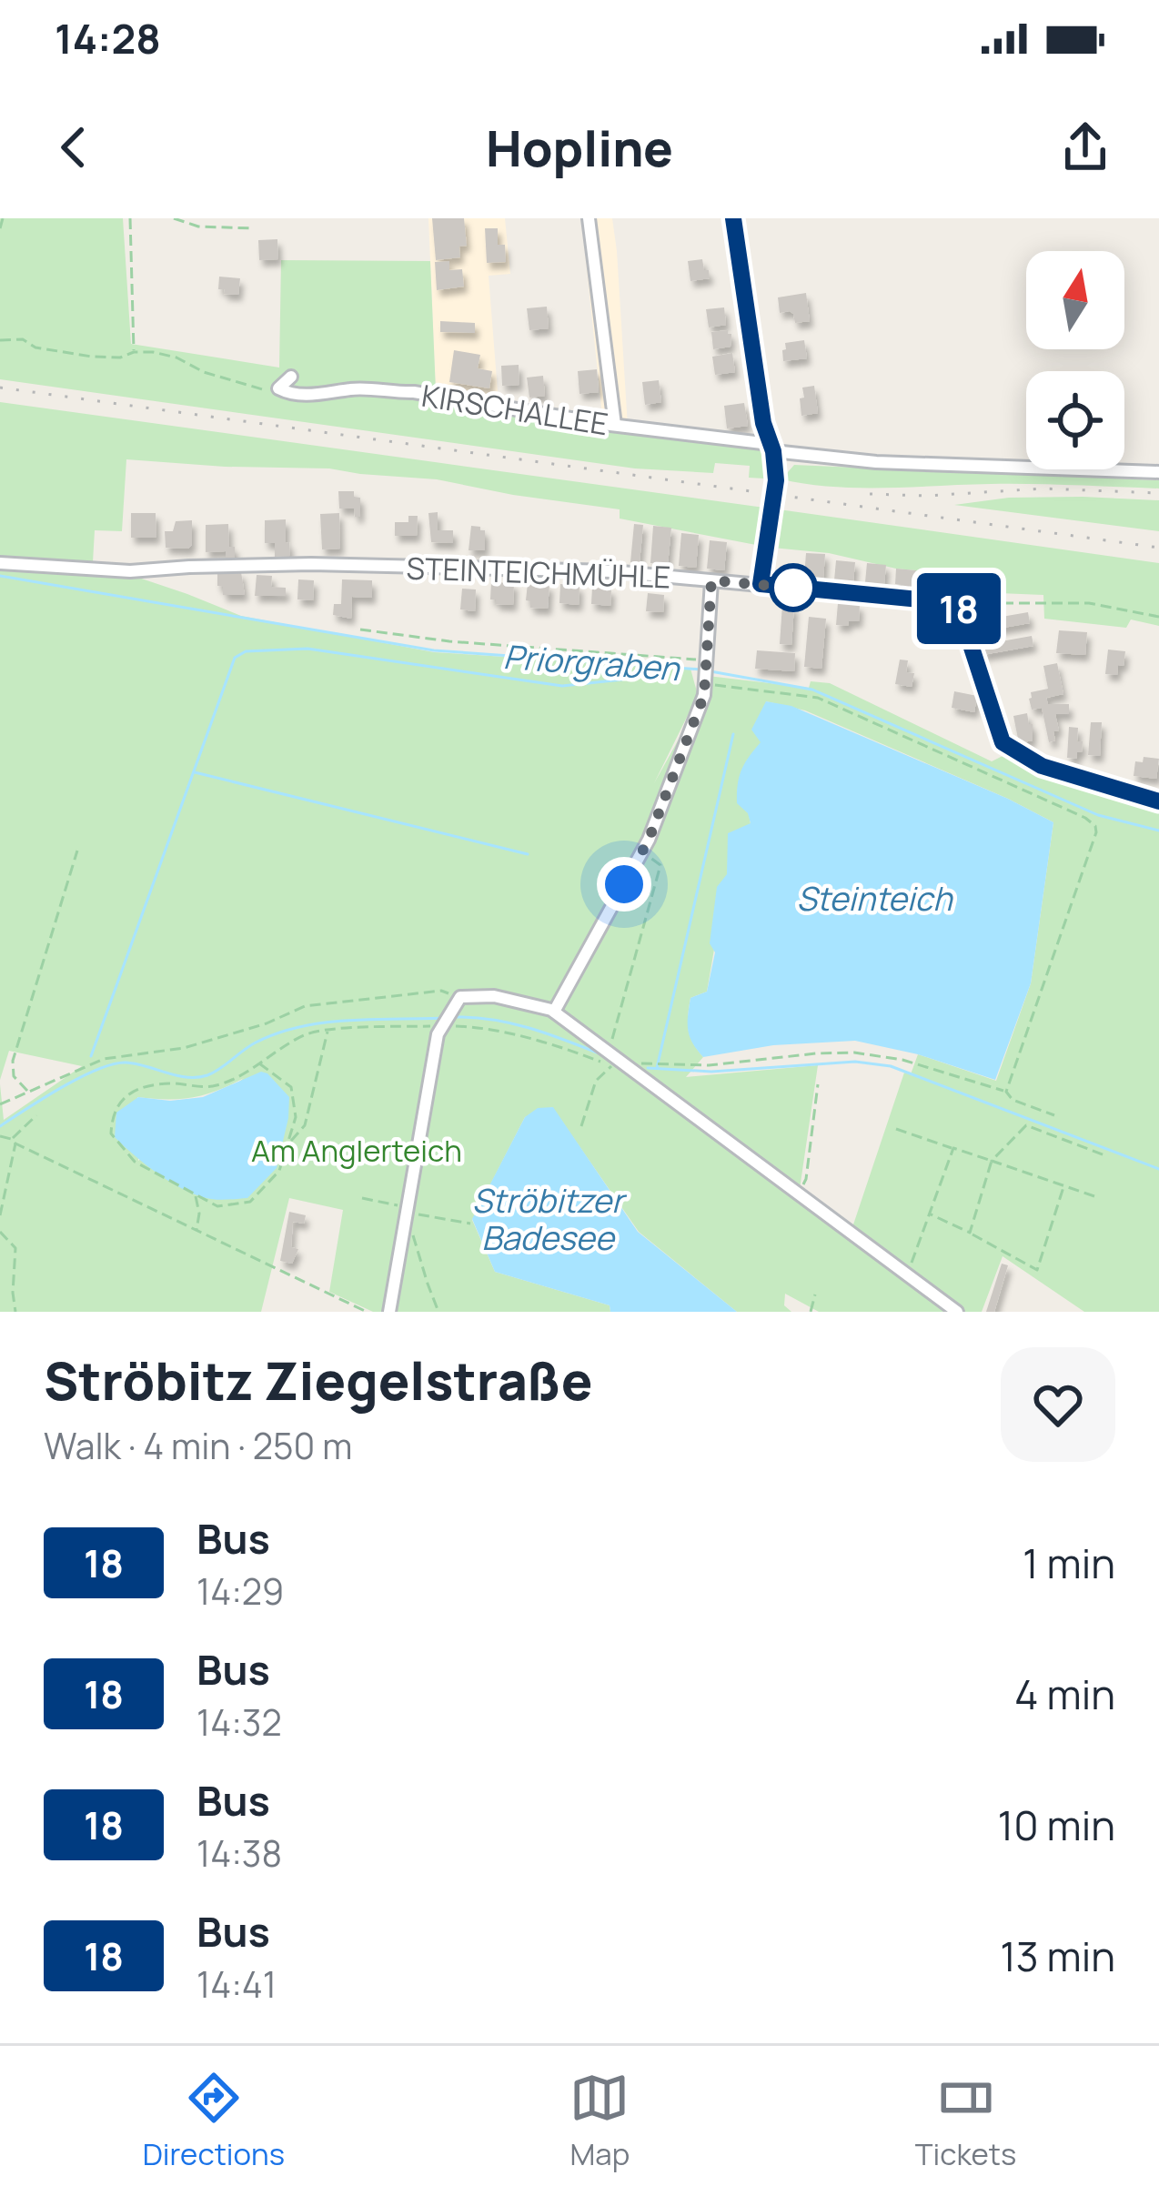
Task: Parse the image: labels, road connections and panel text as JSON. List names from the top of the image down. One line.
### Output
{"streets":{"street":["KIRSCHALLEE","STEINTEICHMÜHLE"]},"water":["Priorgraben","Steinteich","Ströbitzer Badesee"],"parks":["Am Anglerteich"],"lines":["bus line 18"],"north":"top","page":{"status":"14:28","header":"Hopline","on_map":"18","heading":["Ströbitz Ziegelstraße","Walk · 4 min · 250 m"],"list":[{"mark":"18","name":"Bus","note":"14:29","value":"1 min"},{"mark":"18","name":"Bus","note":"14:32","value":"4 min"},{"mark":"18","name":"Bus","note":"14:38","value":"10 min"},{"mark":"18","name":"Bus","note":"14:41","value":"13 min"}],"tabs":["Directions","Map","Tickets"]}}
